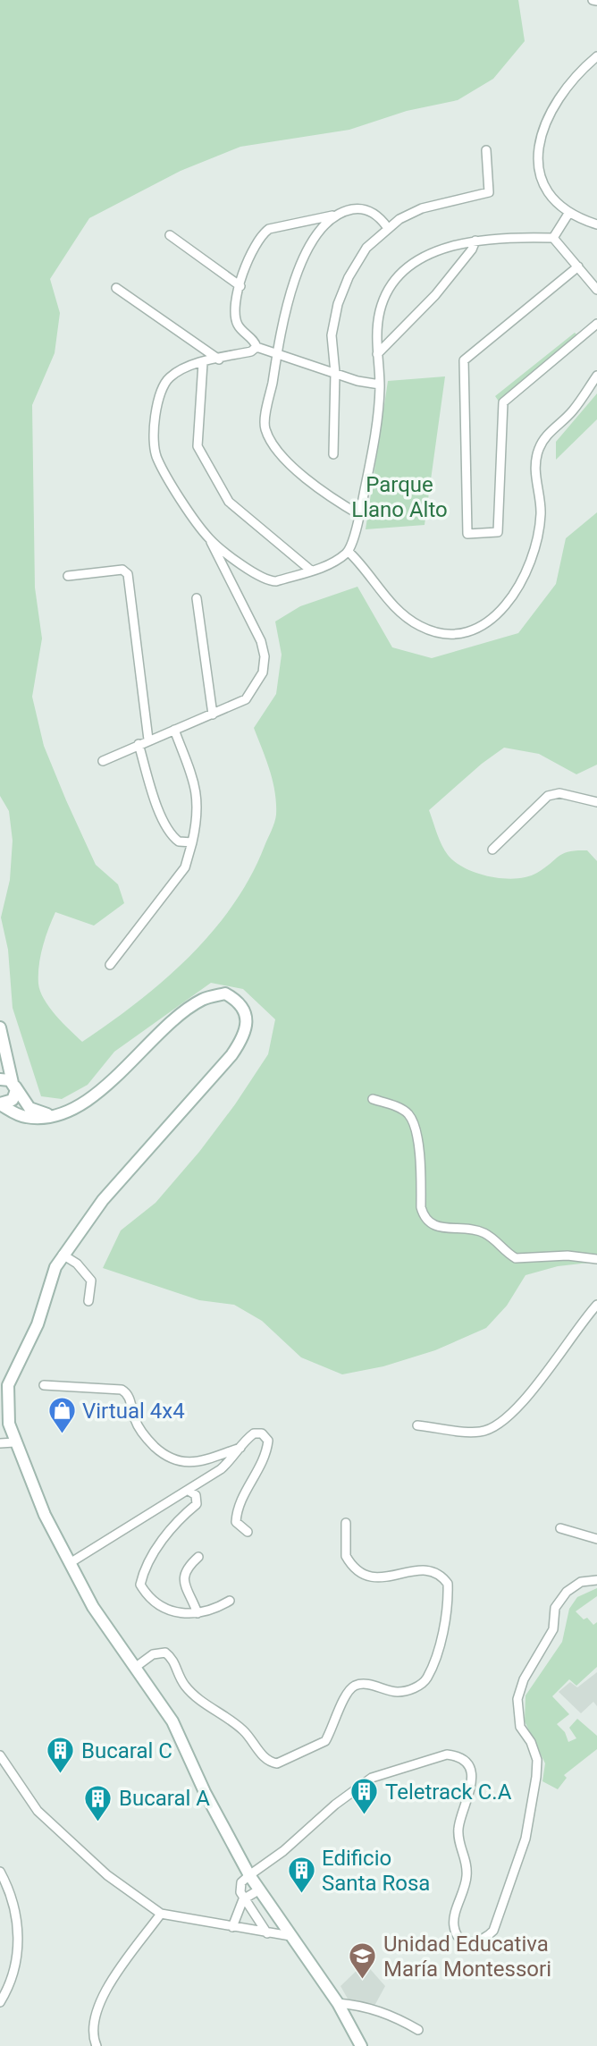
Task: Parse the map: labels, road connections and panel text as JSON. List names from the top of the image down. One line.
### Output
{"parks":["Parque Llano Alto"],"places":{"shop":["Virtual 4x4"],"building":["Bucaral C","Teletrack C.A","Bucaral A","Edificio Santa Rosa"],"school or university":["Unidad Educativa María Montessori"]}}
